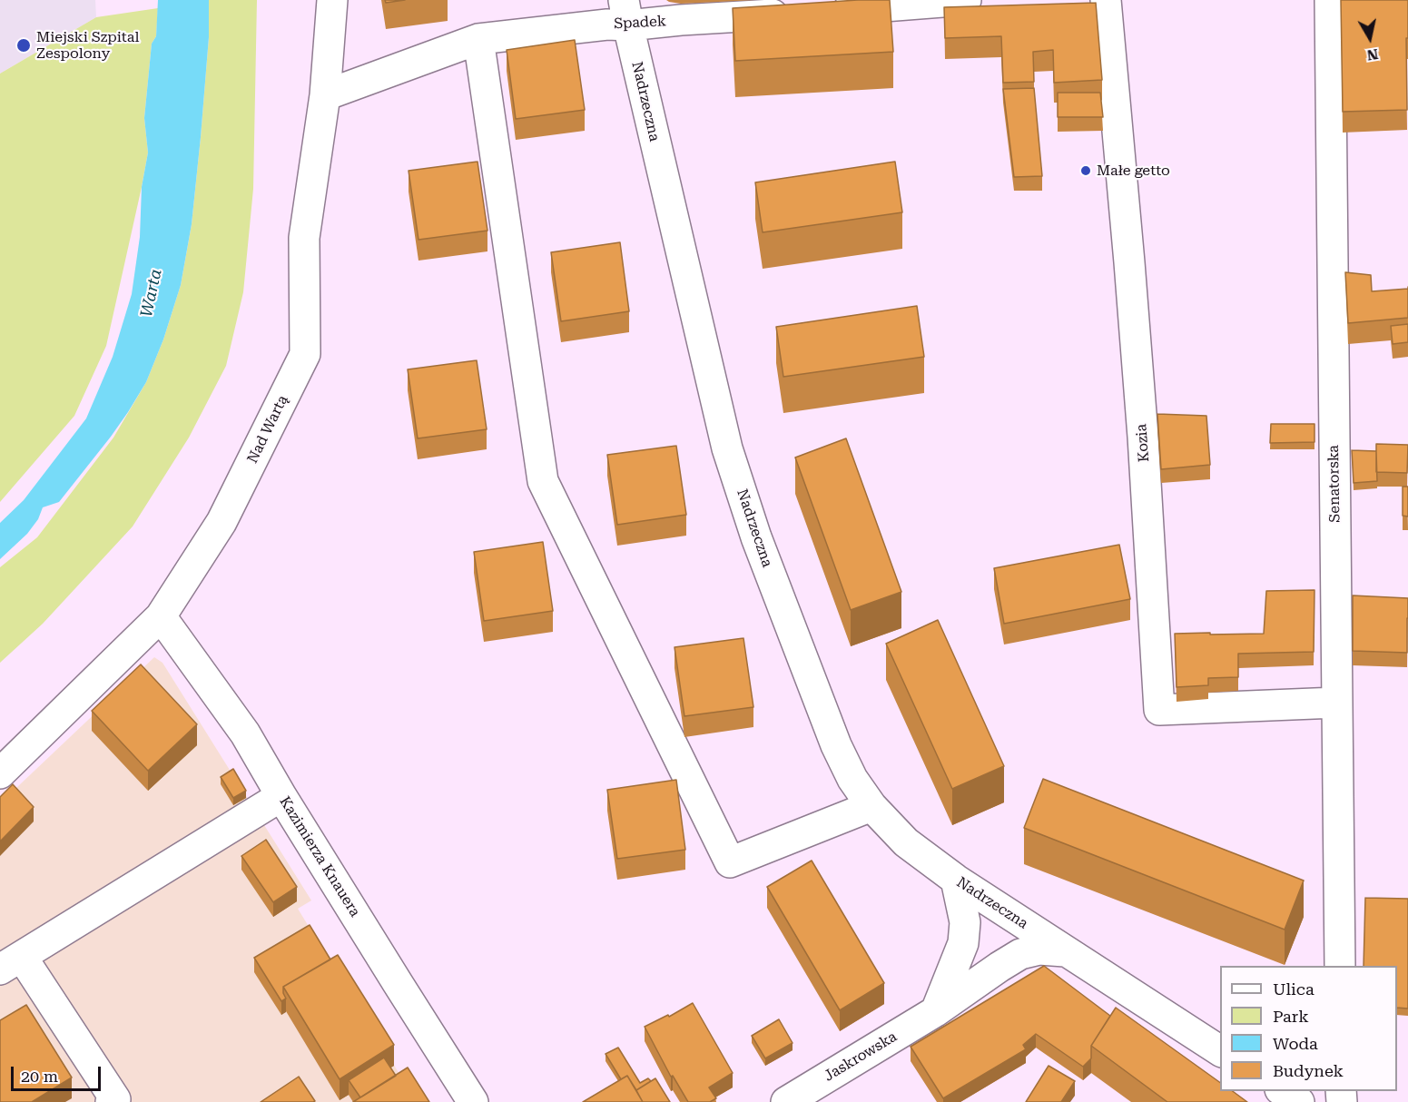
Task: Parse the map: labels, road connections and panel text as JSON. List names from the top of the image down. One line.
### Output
{"streets":{"street":["Spadek","Nadrzeczna","Nad Wartą","Kozia","Senatorska","Kazimierza Knauera","Jaskrowska"]},"crossings":[["Spadek","Nadrzeczna"],["Spadek","Nad Wartą"],["Nadrzeczna","Jaskrowska"],["Nad Wartą","Kazimierza Knauera"],["Kozia","Senatorska"]],"water":["Warta"],"places":["Miejski Szpital Zespolony","Małe getto"],"legend":["Ulica","Park","Woda","Budynek"],"scale_bar":"20 m","north":"bottom"}
